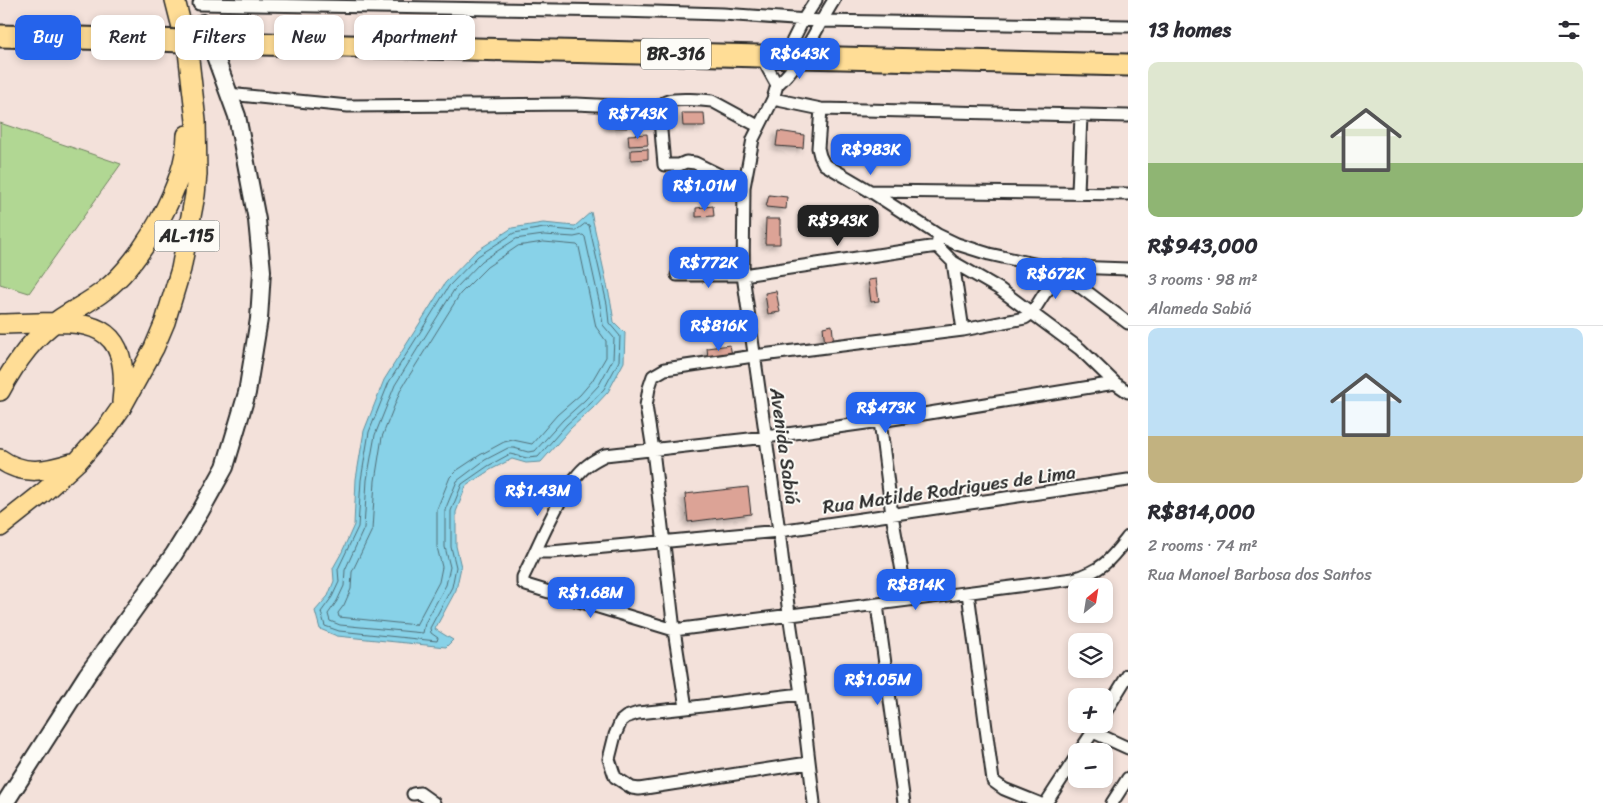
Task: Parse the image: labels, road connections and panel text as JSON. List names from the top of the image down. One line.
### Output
{"streets":{"highway":["BR-316"],"main road":["AL-115"],"street":["Avenida Sabiá","Rua Matilde Rodrigues de Lima"]},"crossings":[["Avenida Sabiá","Rua Matilde Rodrigues de Lima"]],"north":"top right","page":{"heading":"13 homes","chip":["Buy","Rent","Filters","New","Apartment"],"price":["R$643K","R$743K","R$983K","R$1.01M","R$943K","R$772K","R$672K","R$816K","R$473K","R$1.43M","R$814K","R$1.68M","R$1.05M"],"list":[{"name":"R$943,000","note":"3 rooms · 98 m² · Alameda Sabiá"},{"name":"R$814,000","note":"2 rooms · 74 m² · Rua Manoel Barbosa dos Santos"}],"map_buttons":["+","−"]}}
